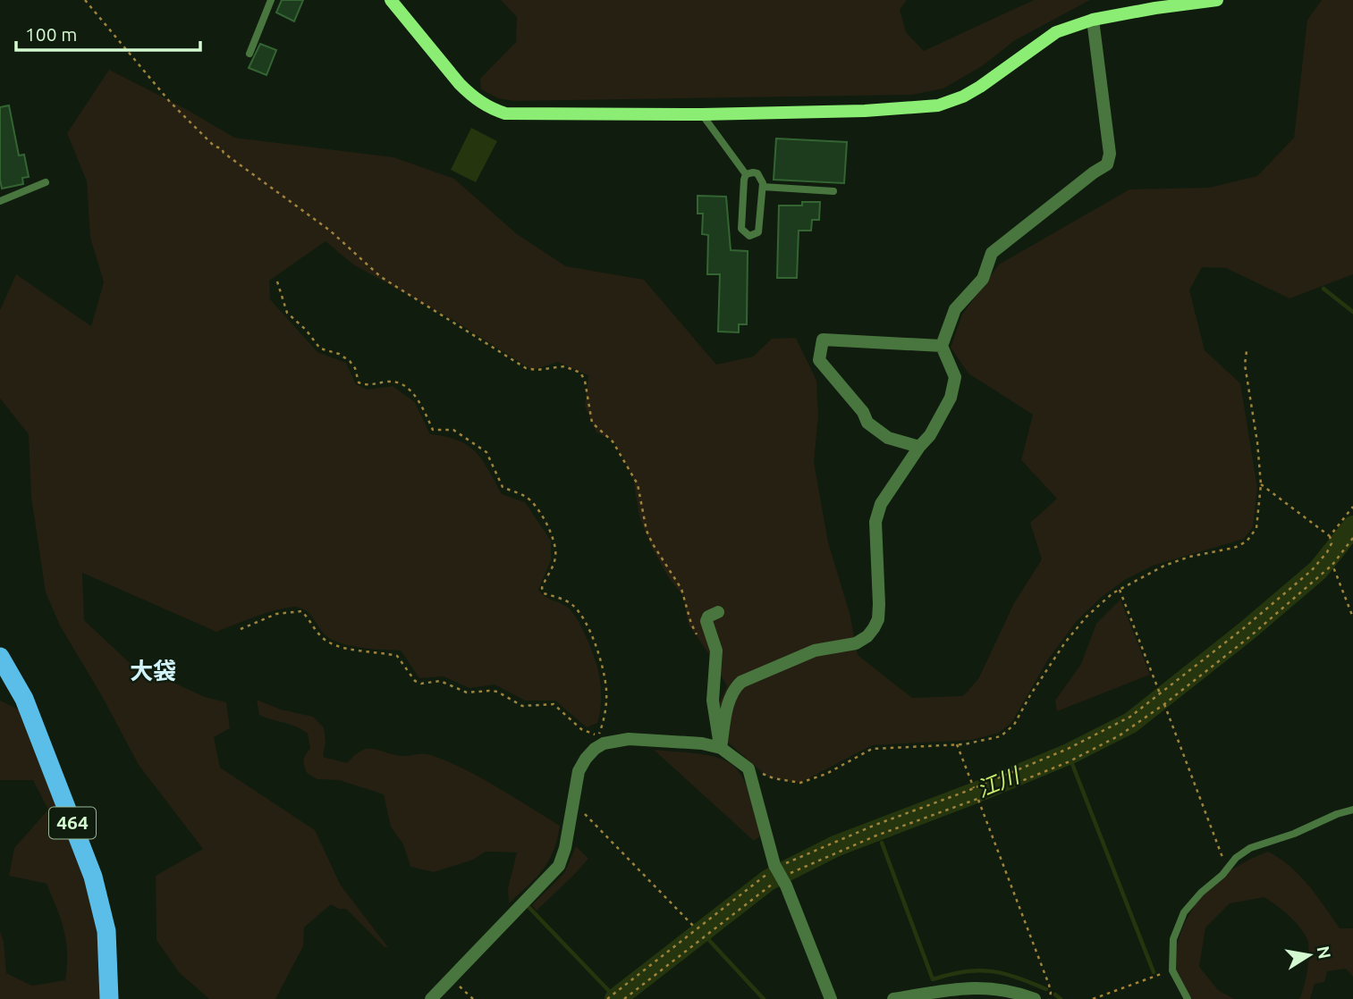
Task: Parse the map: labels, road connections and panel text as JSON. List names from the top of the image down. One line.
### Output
{"streets":{"highway":["464"]},"districts":["大袋"],"water":["江川"],"scale_bar":"100 m","north":"right"}
